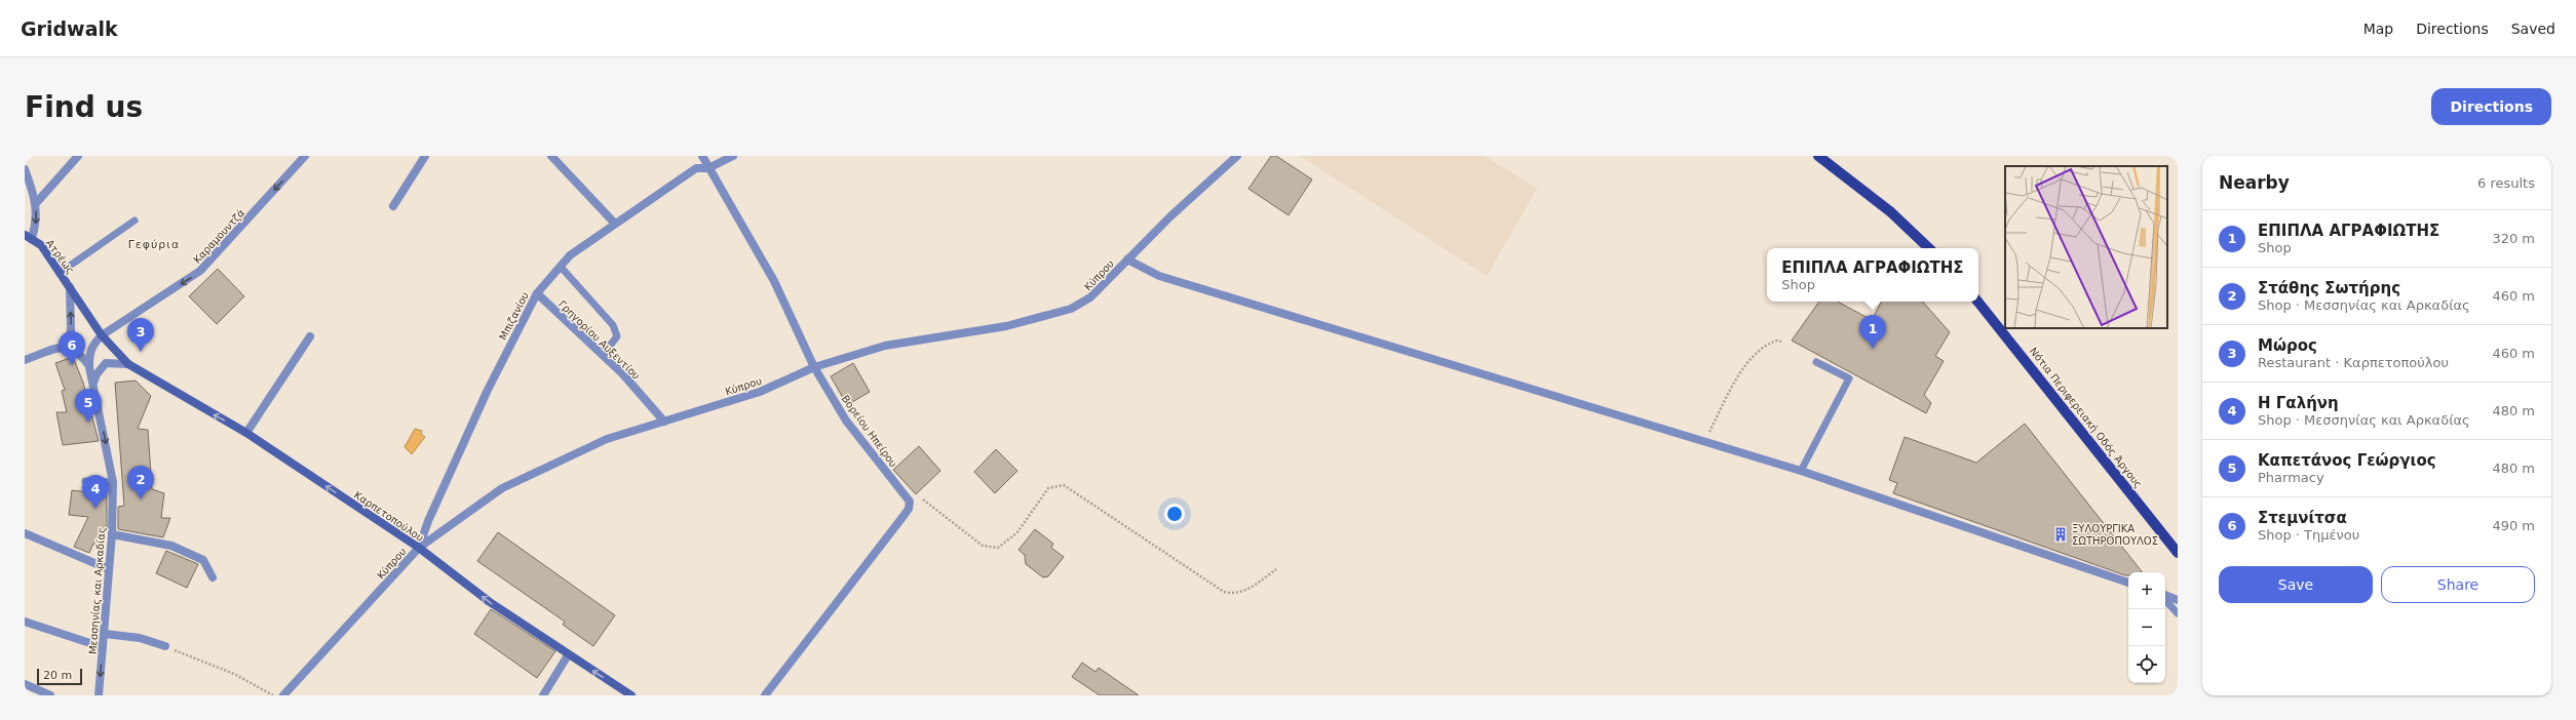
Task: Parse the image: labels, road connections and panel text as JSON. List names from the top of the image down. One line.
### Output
{"streets":{"main road":["Ατρέως","Νότια Περιφερειακή Οδός Άργους","Καρπετοπούλου"],"street":["Καραμουντζά","Κύπρου","Μπιζανίου","Γρηγορίου Αυξεντίου","Βορείου Ηπείρου","Μεσσηνίας και Αρκαδίας"]},"crossings":[["Καραμουντζά","Ατρέως"],["Καραμουντζά","Καρπετοπούλου"],["Καραμουντζά","Μεσσηνίας και Αρκαδίας"],["Ατρέως","Καρπετοπούλου"],["Κύπρου","Μπιζανίου"],["Κύπρου","Γρηγορίου Αυξεντίου"],["Κύπρου","Βορείου Ηπείρου"],["Κύπρου","Καρπετοπούλου"],["Μπιζανίου","Γρηγορίου Αυξεντίου"],["Μπιζανίου","Βορείου Ηπείρου"],["Μπιζανίου","Καρπετοπούλου"],["Καρπετοπούλου","Μεσσηνίας και Αρκαδίας"]],"one_way":["Καραμουντζά","Καρπετοπούλου","Μεσσηνίας και Αρκαδίας"],"districts":["Γεφύρια"],"places":{"building":["ΞΥΛΟΥΡΓΙΚΑ ΣΩΤΗΡΟΠΟΥΛΟΣ"]},"scale_bar":"20 m","page":{"header":"Gridwalk","nav":["Map","Directions","Saved"],"buttons":["Directions",["Save","Share"]],"title":"Find us","heading":["Nearby","6 results"],"list":[{"mark":"1","name":"ΕΠΙΠΛΑ ΑΓΡΑΦΙΩΤΗΣ","note":"Shop","value":"320 m"},{"mark":"2","name":"Στάθης Σωτήρης","note":"Shop · Μεσσηνίας και Αρκαδίας","value":"460 m"},{"mark":"3","name":"Μώρος","note":"Restaurant · Καρπετοπούλου","value":"460 m"},{"mark":"4","name":"Η Γαλήνη","note":"Shop · Μεσσηνίας και Αρκαδίας","value":"480 m"},{"mark":"5","name":"Καπετάνος Γεώργιος","note":"Pharmacy","value":"480 m"},{"mark":"6","name":"Στεμνίτσα","note":"Shop · Τημένου","value":"490 m"}],"popup":["ΕΠΙΠΛΑ ΑΓΡΑΦΙΩΤΗΣ","Shop"],"pins":["1","3","6","5","2","4"],"map_buttons":["+","−"],"scale":"20 m"}}
